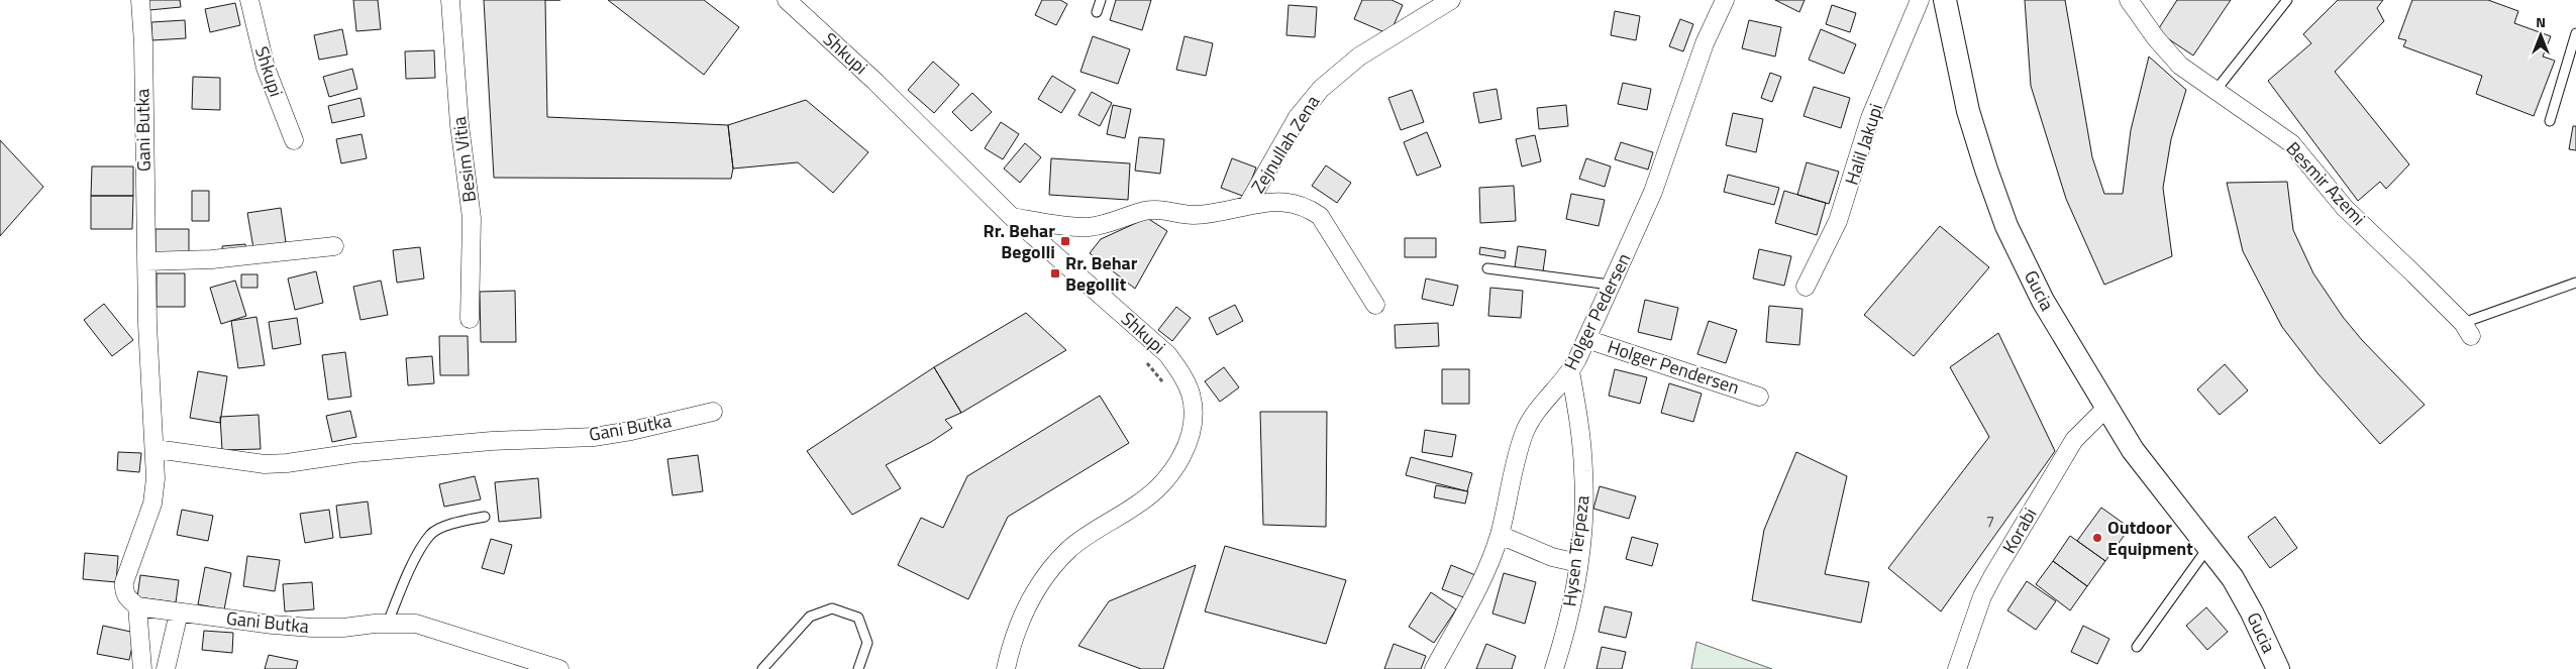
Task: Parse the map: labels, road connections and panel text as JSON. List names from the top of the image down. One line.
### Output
{"streets":{"street":["Shkupi","Gani Butka","Zejnullah Zena","Halil Jakupi","Besim Vitia","Besmir Azemi","Gucia","Holger Pedersen","Holger Pendersen","Korabi","Hysen Tërpeza"]},"crossings":[["Shkupi","Zejnullah Zena"],["Gucia","Korabi"],["Holger Pedersen","Holger Pendersen"],["Holger Pedersen","Hysen Tërpeza"]],"places":{"transit":["Rr. Behar Begolli","Rr. Behar Begollit"],"other":["Outdoor Equipment"]},"house_numbers":["7"],"north":"top"}
